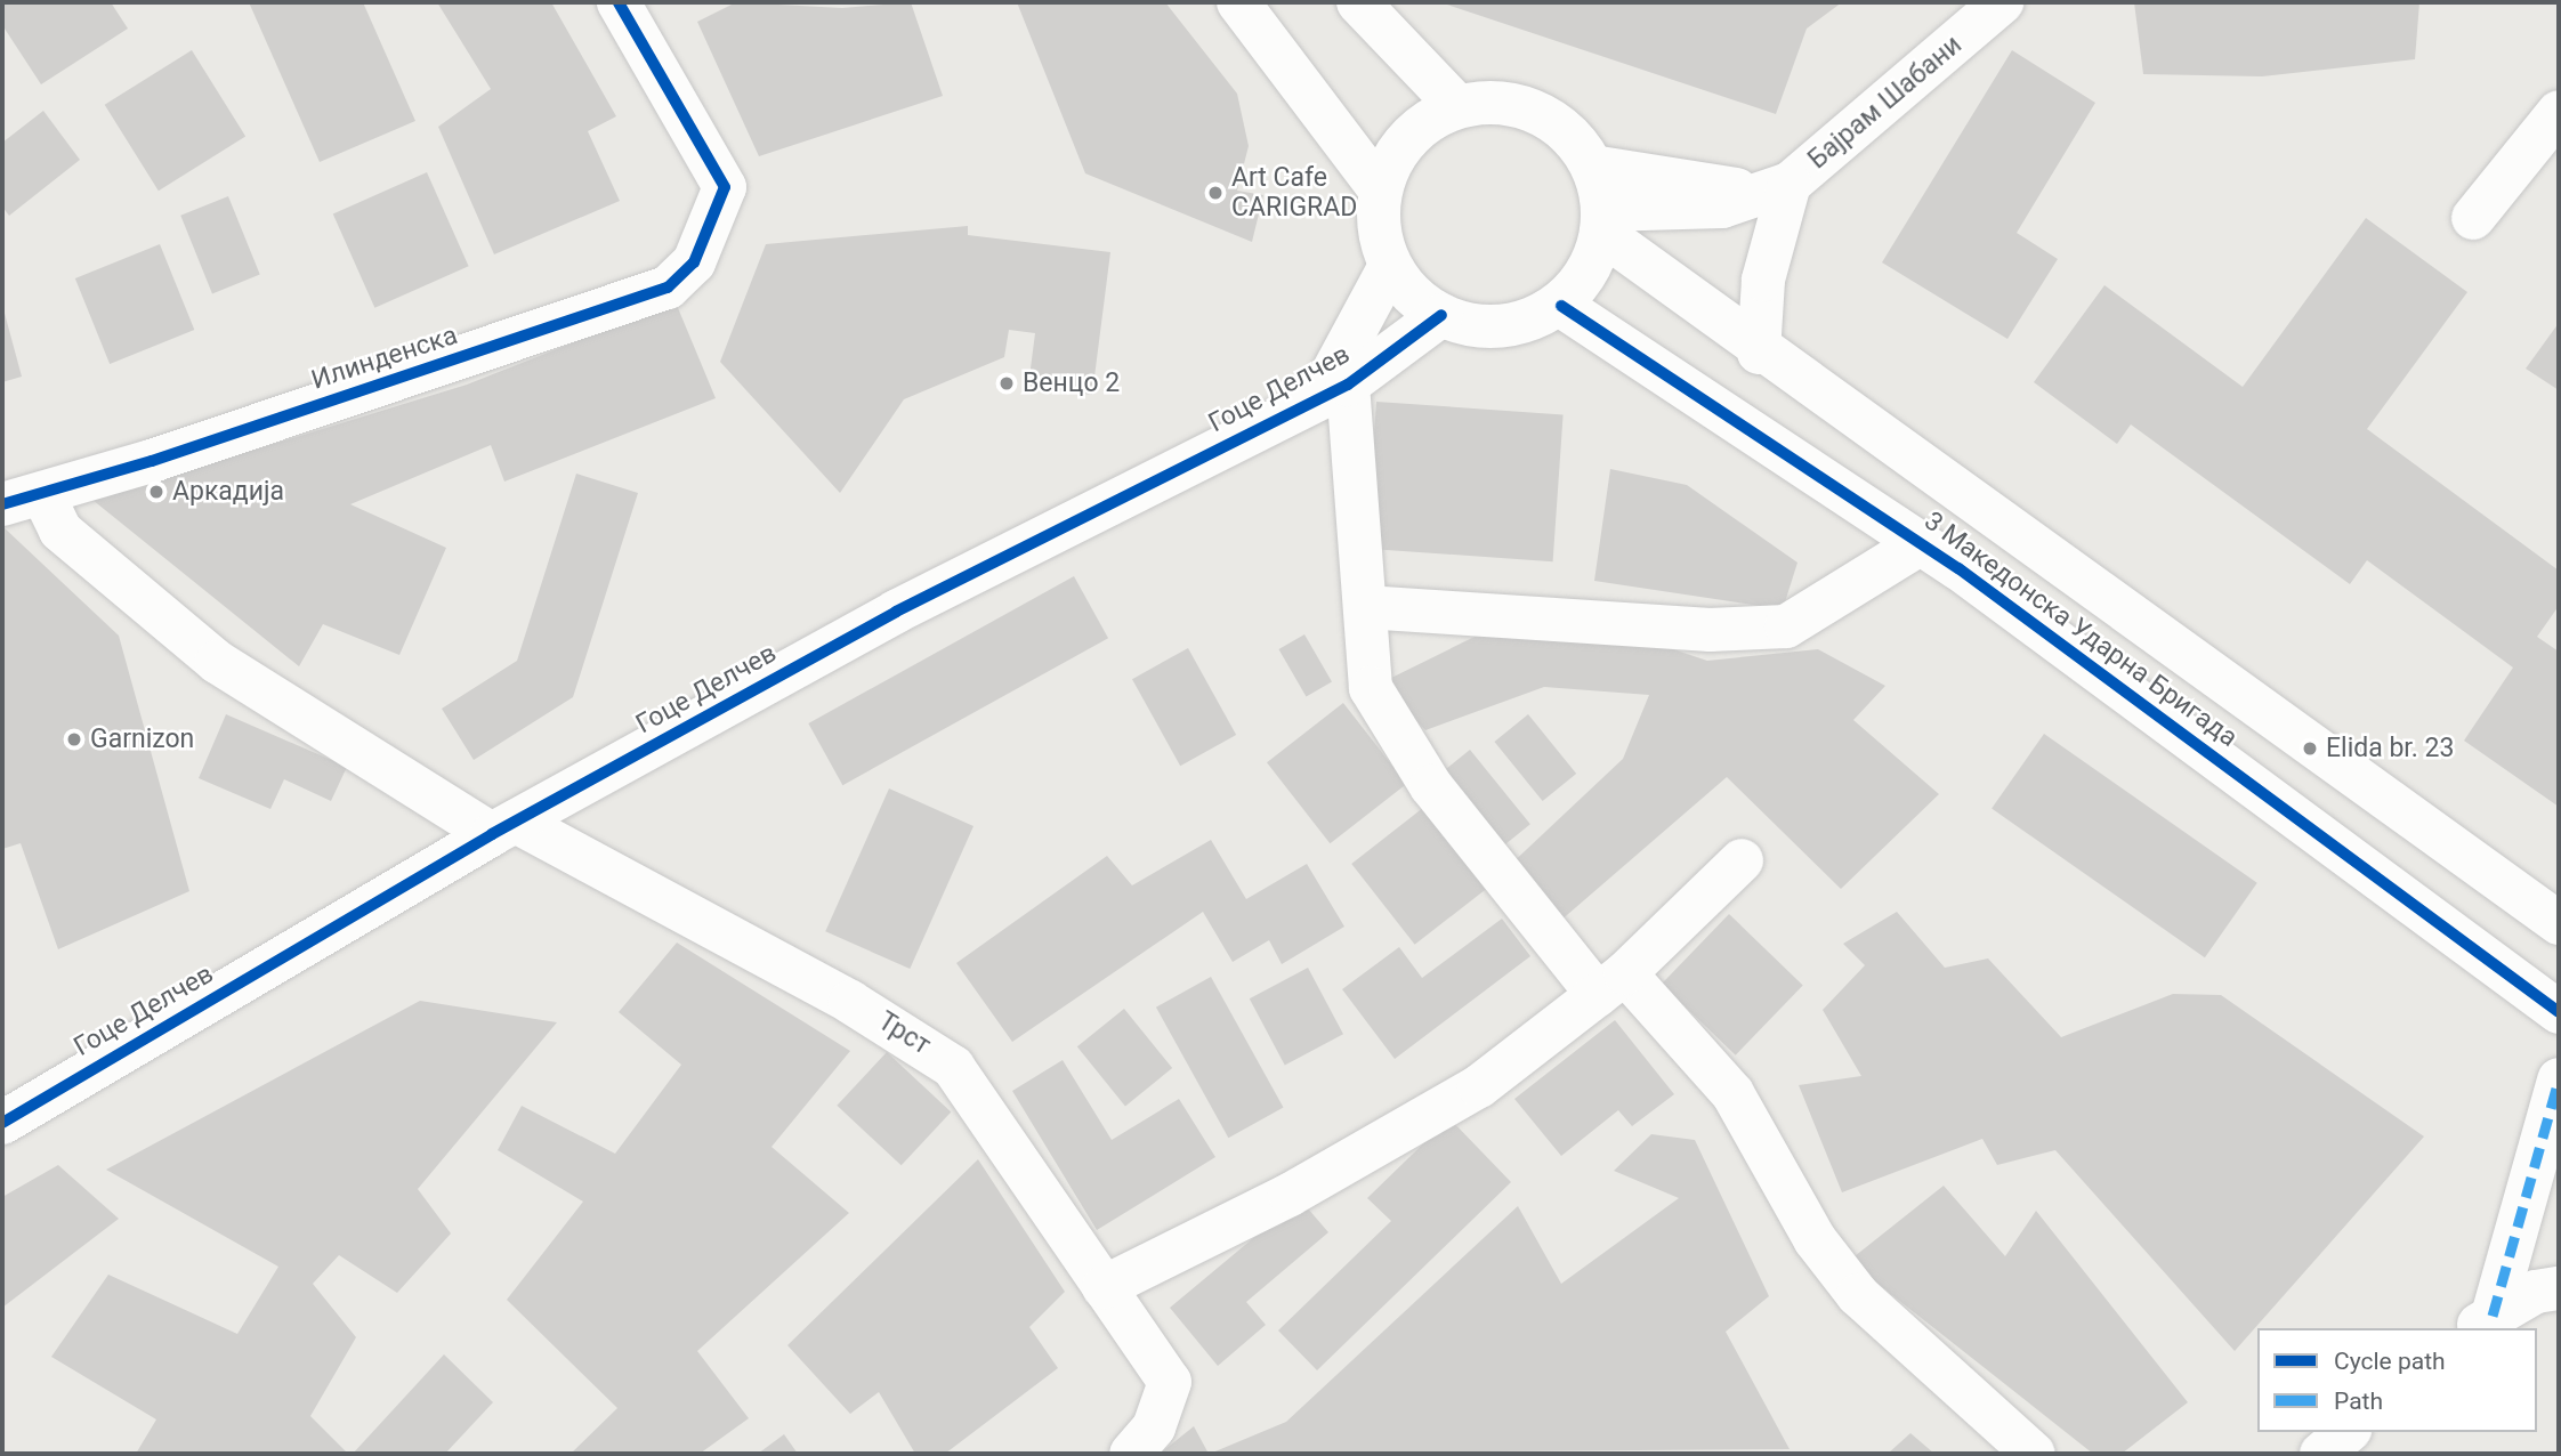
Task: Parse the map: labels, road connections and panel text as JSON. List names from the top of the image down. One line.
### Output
{"streets":{"street":["Бајрам Шабани","Илинденска","Гоце Делчев","3 Македонска Ударна Бригада","Трст"]},"crossings":[["Бајрам Шабани","Гоце Делчев"],["Бајрам Шабани","3 Македонска Ударна Бригада"],["Илинденска","Трст"],["Гоце Делчев","3 Македонска Ударна Бригада"],["Гоце Делчев","Трст"]],"places":["Art Cafe CARIGRAD","Венцо 2","Аркадија","Garnizon","Elida br. 23"],"legend":["Cycle path","Path"]}
